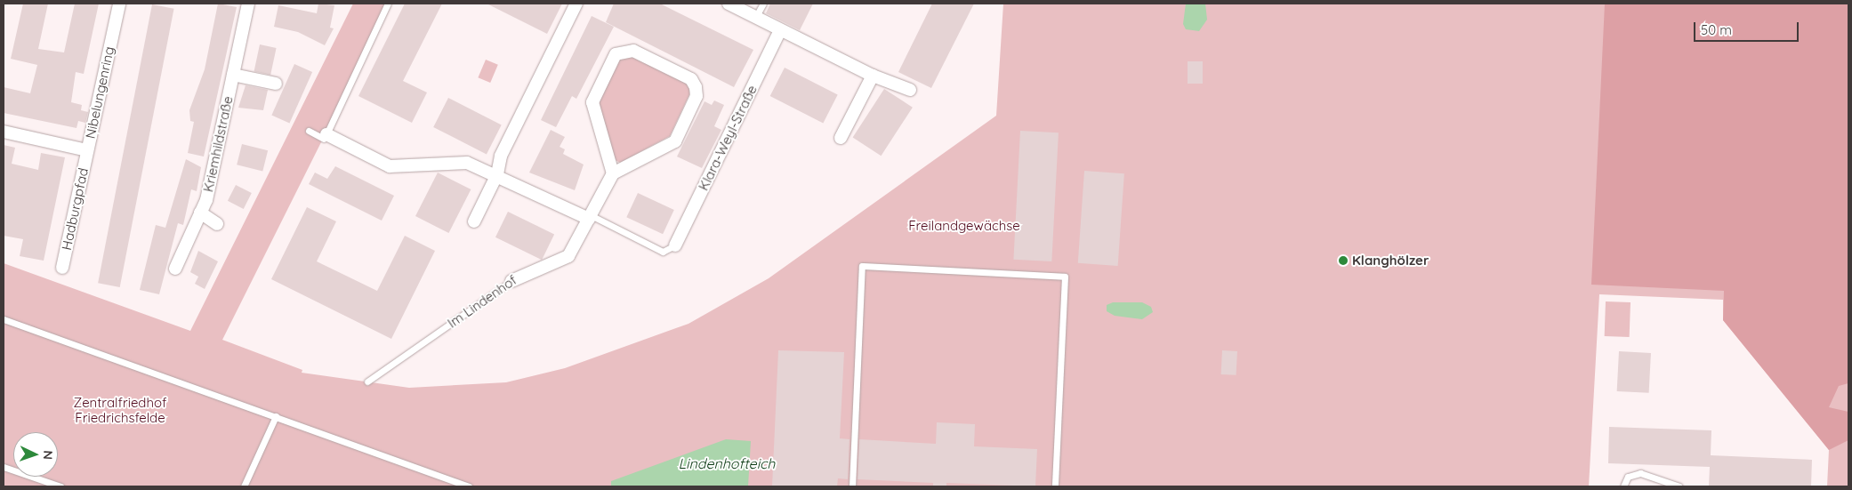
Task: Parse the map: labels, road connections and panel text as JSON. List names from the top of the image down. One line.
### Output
{"streets":{"street":["Nibelungenring","Klara-Weyl-Straße","Kriemhildstraße","Hadburgpfad","Im Lindenhof"]},"crossings":[["Nibelungenring","Hadburgpfad"]],"water":["Lindenhofteich"],"parks":["Freilandgewächse","Zentralfriedhof Friedrichsfelde"],"places":["Klanghölzer"],"scale_bar":"50 m","north":"right"}
